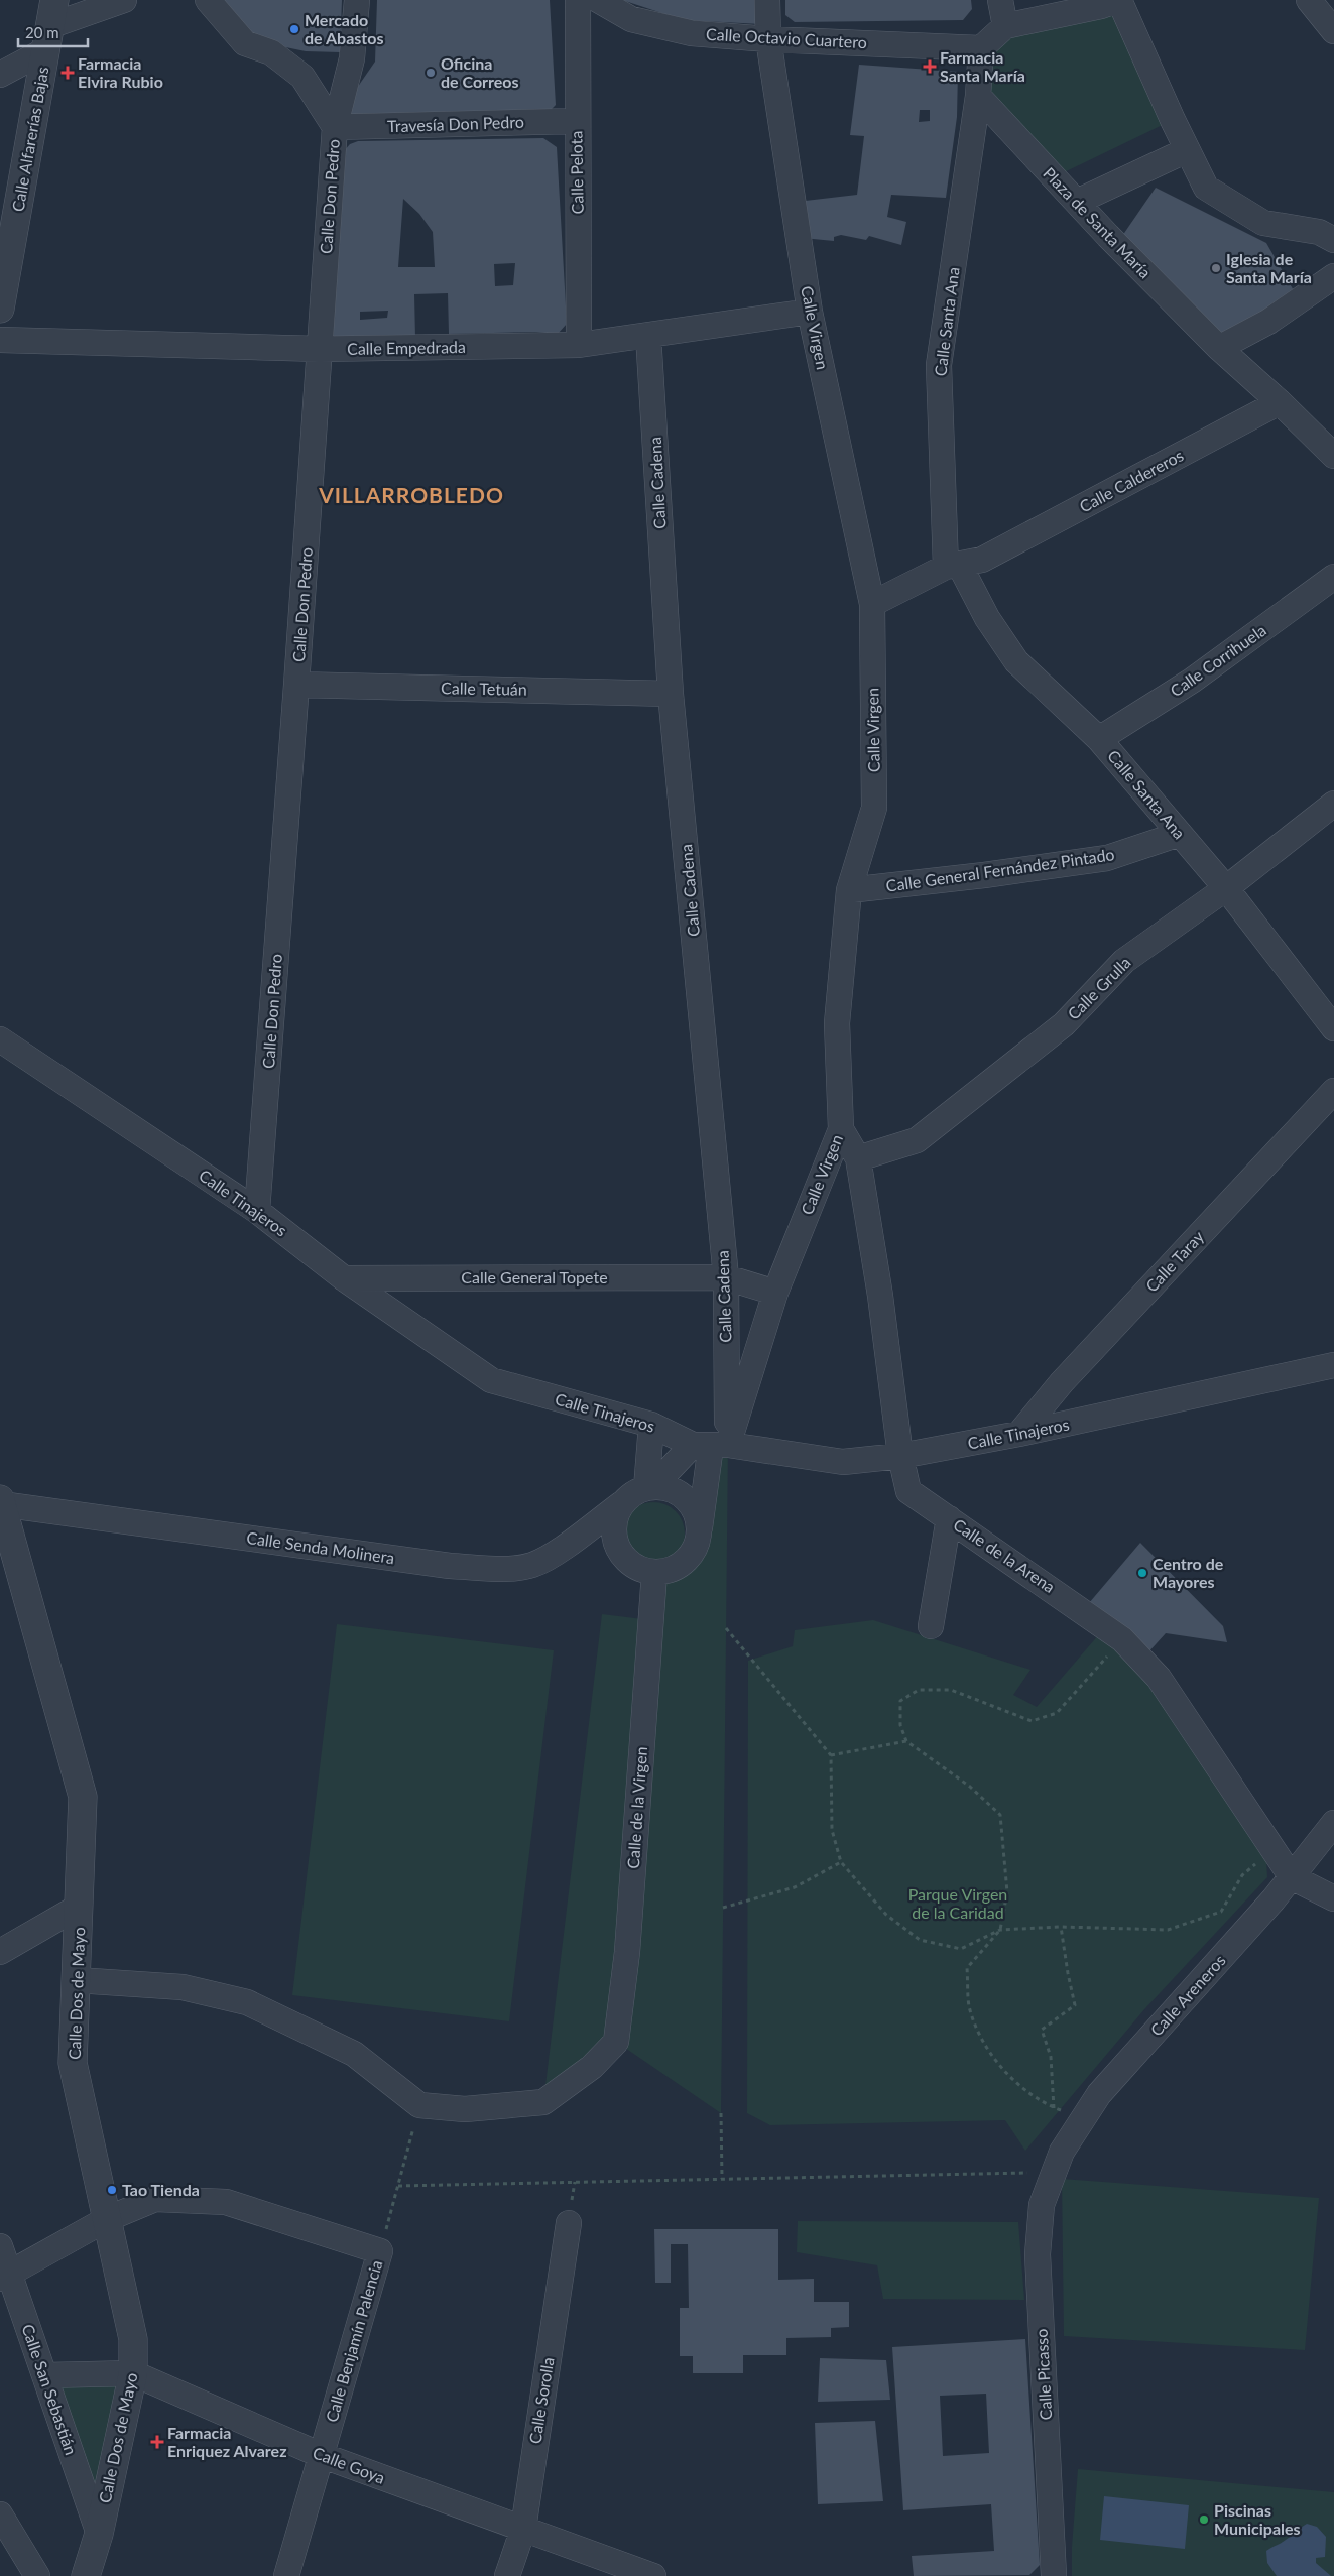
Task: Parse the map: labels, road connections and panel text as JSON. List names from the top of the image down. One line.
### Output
{"streets":{"street":["Calle Octavio Cuartero","Travesía Don Pedro","Calle Alfarerías Bajas","Calle Pelota","Calle Don Pedro","Plaza de Santa María","Calle Santa Ana","Calle Virgen","Calle Empedrada","Calle Caldereros","Calle Cadena","Calle Corrihuela","Calle Tetuán","Calle General Fernández Pintado","Calle Grulla","Calle Tinajeros","Calle Taray","Calle General Topete","Calle Senda Molinera","Calle de la Arena","Calle de la Virgen","Calle Dos de Mayo","Calle Areneros","Calle Benjamín Palencia","Calle Picasso","Calle San Sebastián","Calle Sorolla","Calle Goya"]},"crossings":[["Calle Octavio Cuartero","Calle Santa Ana"],["Calle Octavio Cuartero","Calle Virgen"],["Travesía Don Pedro","Calle Pelota"],["Travesía Don Pedro","Calle Don Pedro"],["Calle Pelota","Calle Empedrada"],["Calle Don Pedro","Calle Empedrada"],["Calle Don Pedro","Calle Tetuán"],["Calle Don Pedro","Calle Tinajeros"],["Plaza de Santa María","Calle Santa Ana"],["Plaza de Santa María","Calle Caldereros"],["Calle Santa Ana","Calle Caldereros"],["Calle Santa Ana","Calle Corrihuela"],["Calle Santa Ana","Calle General Fernández Pintado"],["Calle Santa Ana","Calle Grulla"],["Calle Virgen","Calle Empedrada"],["Calle Virgen","Calle Caldereros"],["Calle Virgen","Calle Cadena"],["Calle Virgen","Calle General Fernández Pintado"],["Calle Virgen","Calle Tinajeros"],["Calle Virgen","Calle General Topete"],["Calle Virgen","Calle de la Arena"],["Calle Empedrada","Calle Cadena"],["Calle Cadena","Calle Tetuán"],["Calle Cadena","Calle Tinajeros"],["Calle Cadena","Calle General Topete"],["Calle Grulla","Calle de la Arena"],["Calle Tinajeros","Calle Taray"],["Calle Tinajeros","Calle General Topete"],["Calle Tinajeros","Calle de la Arena"],["Calle Senda Molinera","Calle de la Virgen"],["Calle Senda Molinera","Calle Dos de Mayo"],["Calle de la Arena","Calle Areneros"],["Calle de la Virgen","Calle Benjamín Palencia"],["Calle Dos de Mayo","Calle San Sebastián"],["Calle Dos de Mayo","Calle Goya"],["Calle Areneros","Calle Picasso"],["Calle Benjamín Palencia","Calle Goya"],["Calle San Sebastián","Calle Goya"],["Calle Sorolla","Calle Goya"]],"districts":["VILLARROBLEDO"],"parks":["Parque Virgen de la Caridad"],"places":{"other":["Mercado de Abastos","Oficina de Correos","Iglesia de Santa María","Centro de Mayores","Tao Tienda","Piscinas Municipales"],"health":["Farmacia Santa María","Farmacia Elvira Rubio","Farmacia Enriquez Alvarez"]},"scale_bar":"20 m"}
